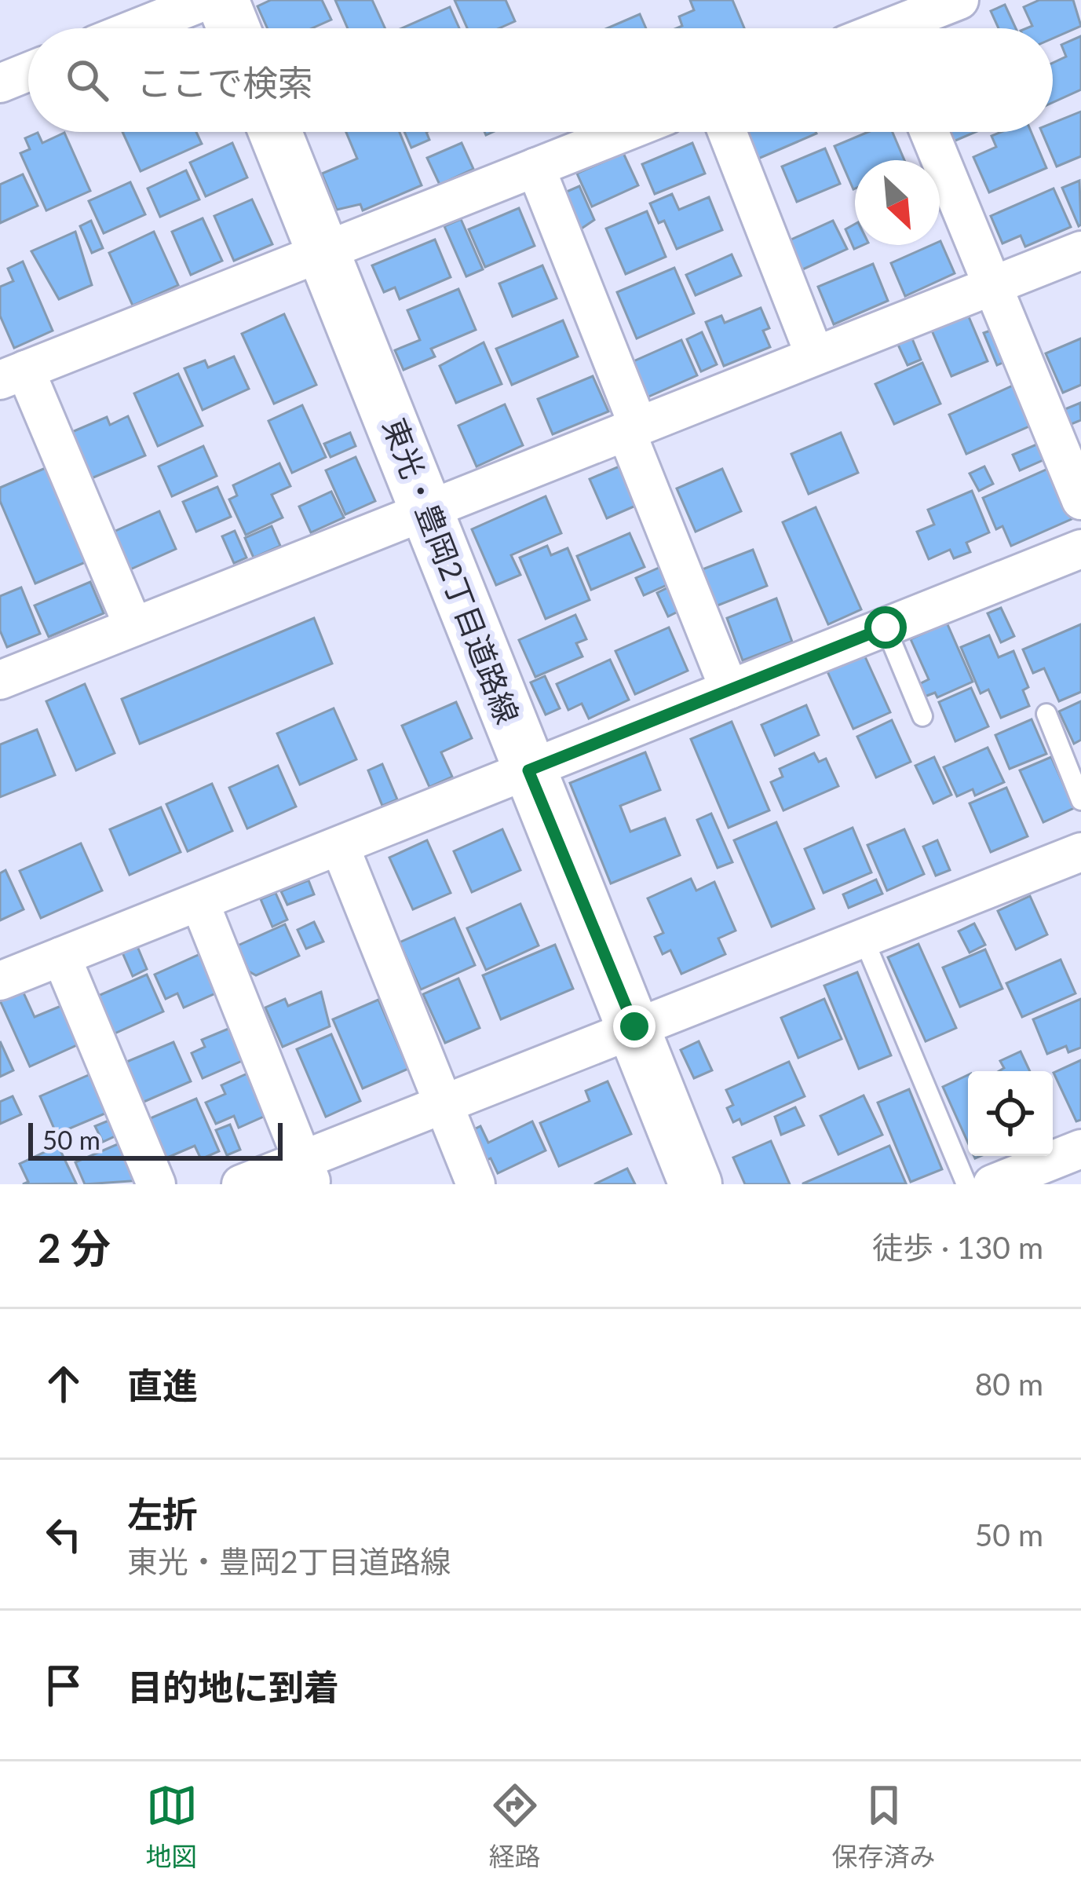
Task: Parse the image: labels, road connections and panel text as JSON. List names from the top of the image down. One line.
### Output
{"streets":{"street":["東光・豊岡2丁目道路線"]},"scale_bar":"50 m","north":"bottom right","page":{"search":"ここで検索","scale":"50 m","heading":["2 分","徒歩 · 130 m"],"list":[["直進","80 m"],["左折","東光・豊岡2丁目道路線","50 m"],"目的地に到着"],"nav":["地図","経路","保存済み"]}}
